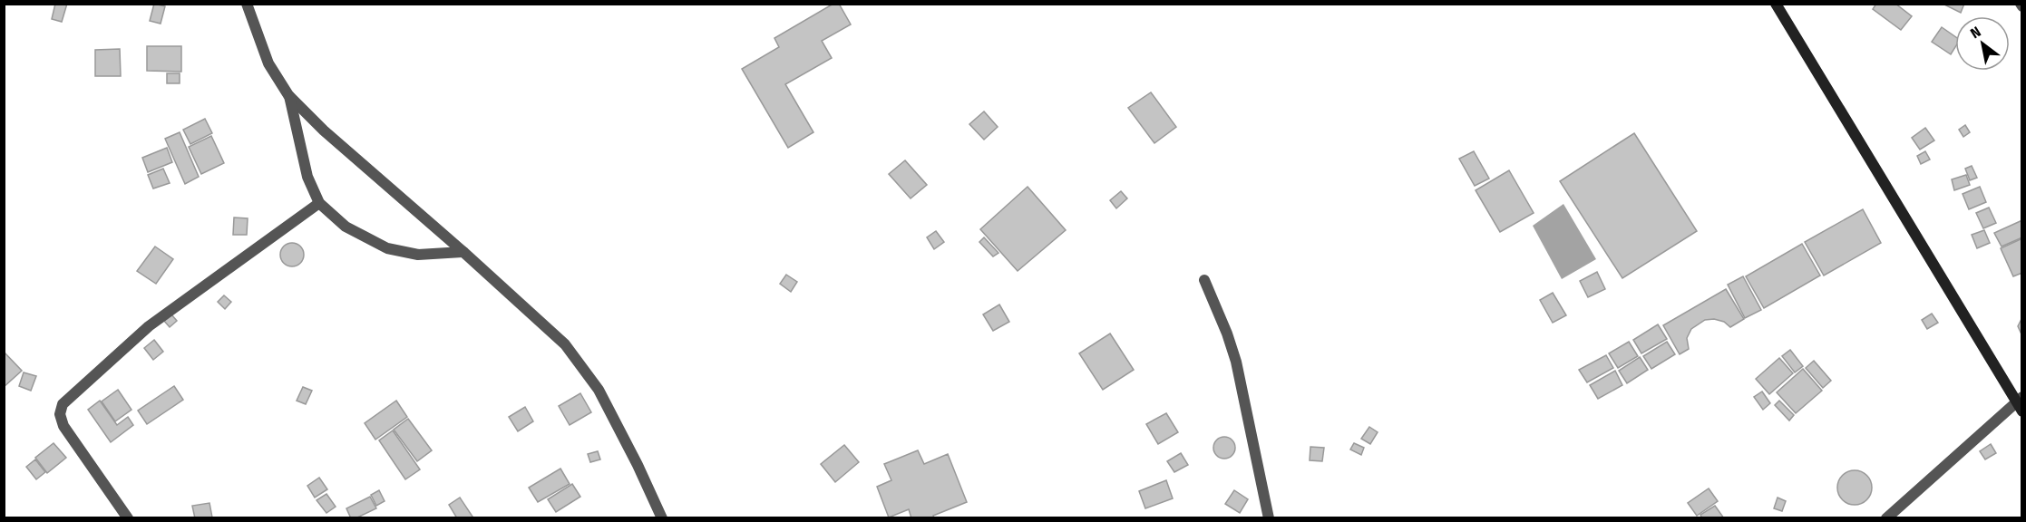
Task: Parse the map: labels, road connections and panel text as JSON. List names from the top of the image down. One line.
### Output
{"north":"top left"}
